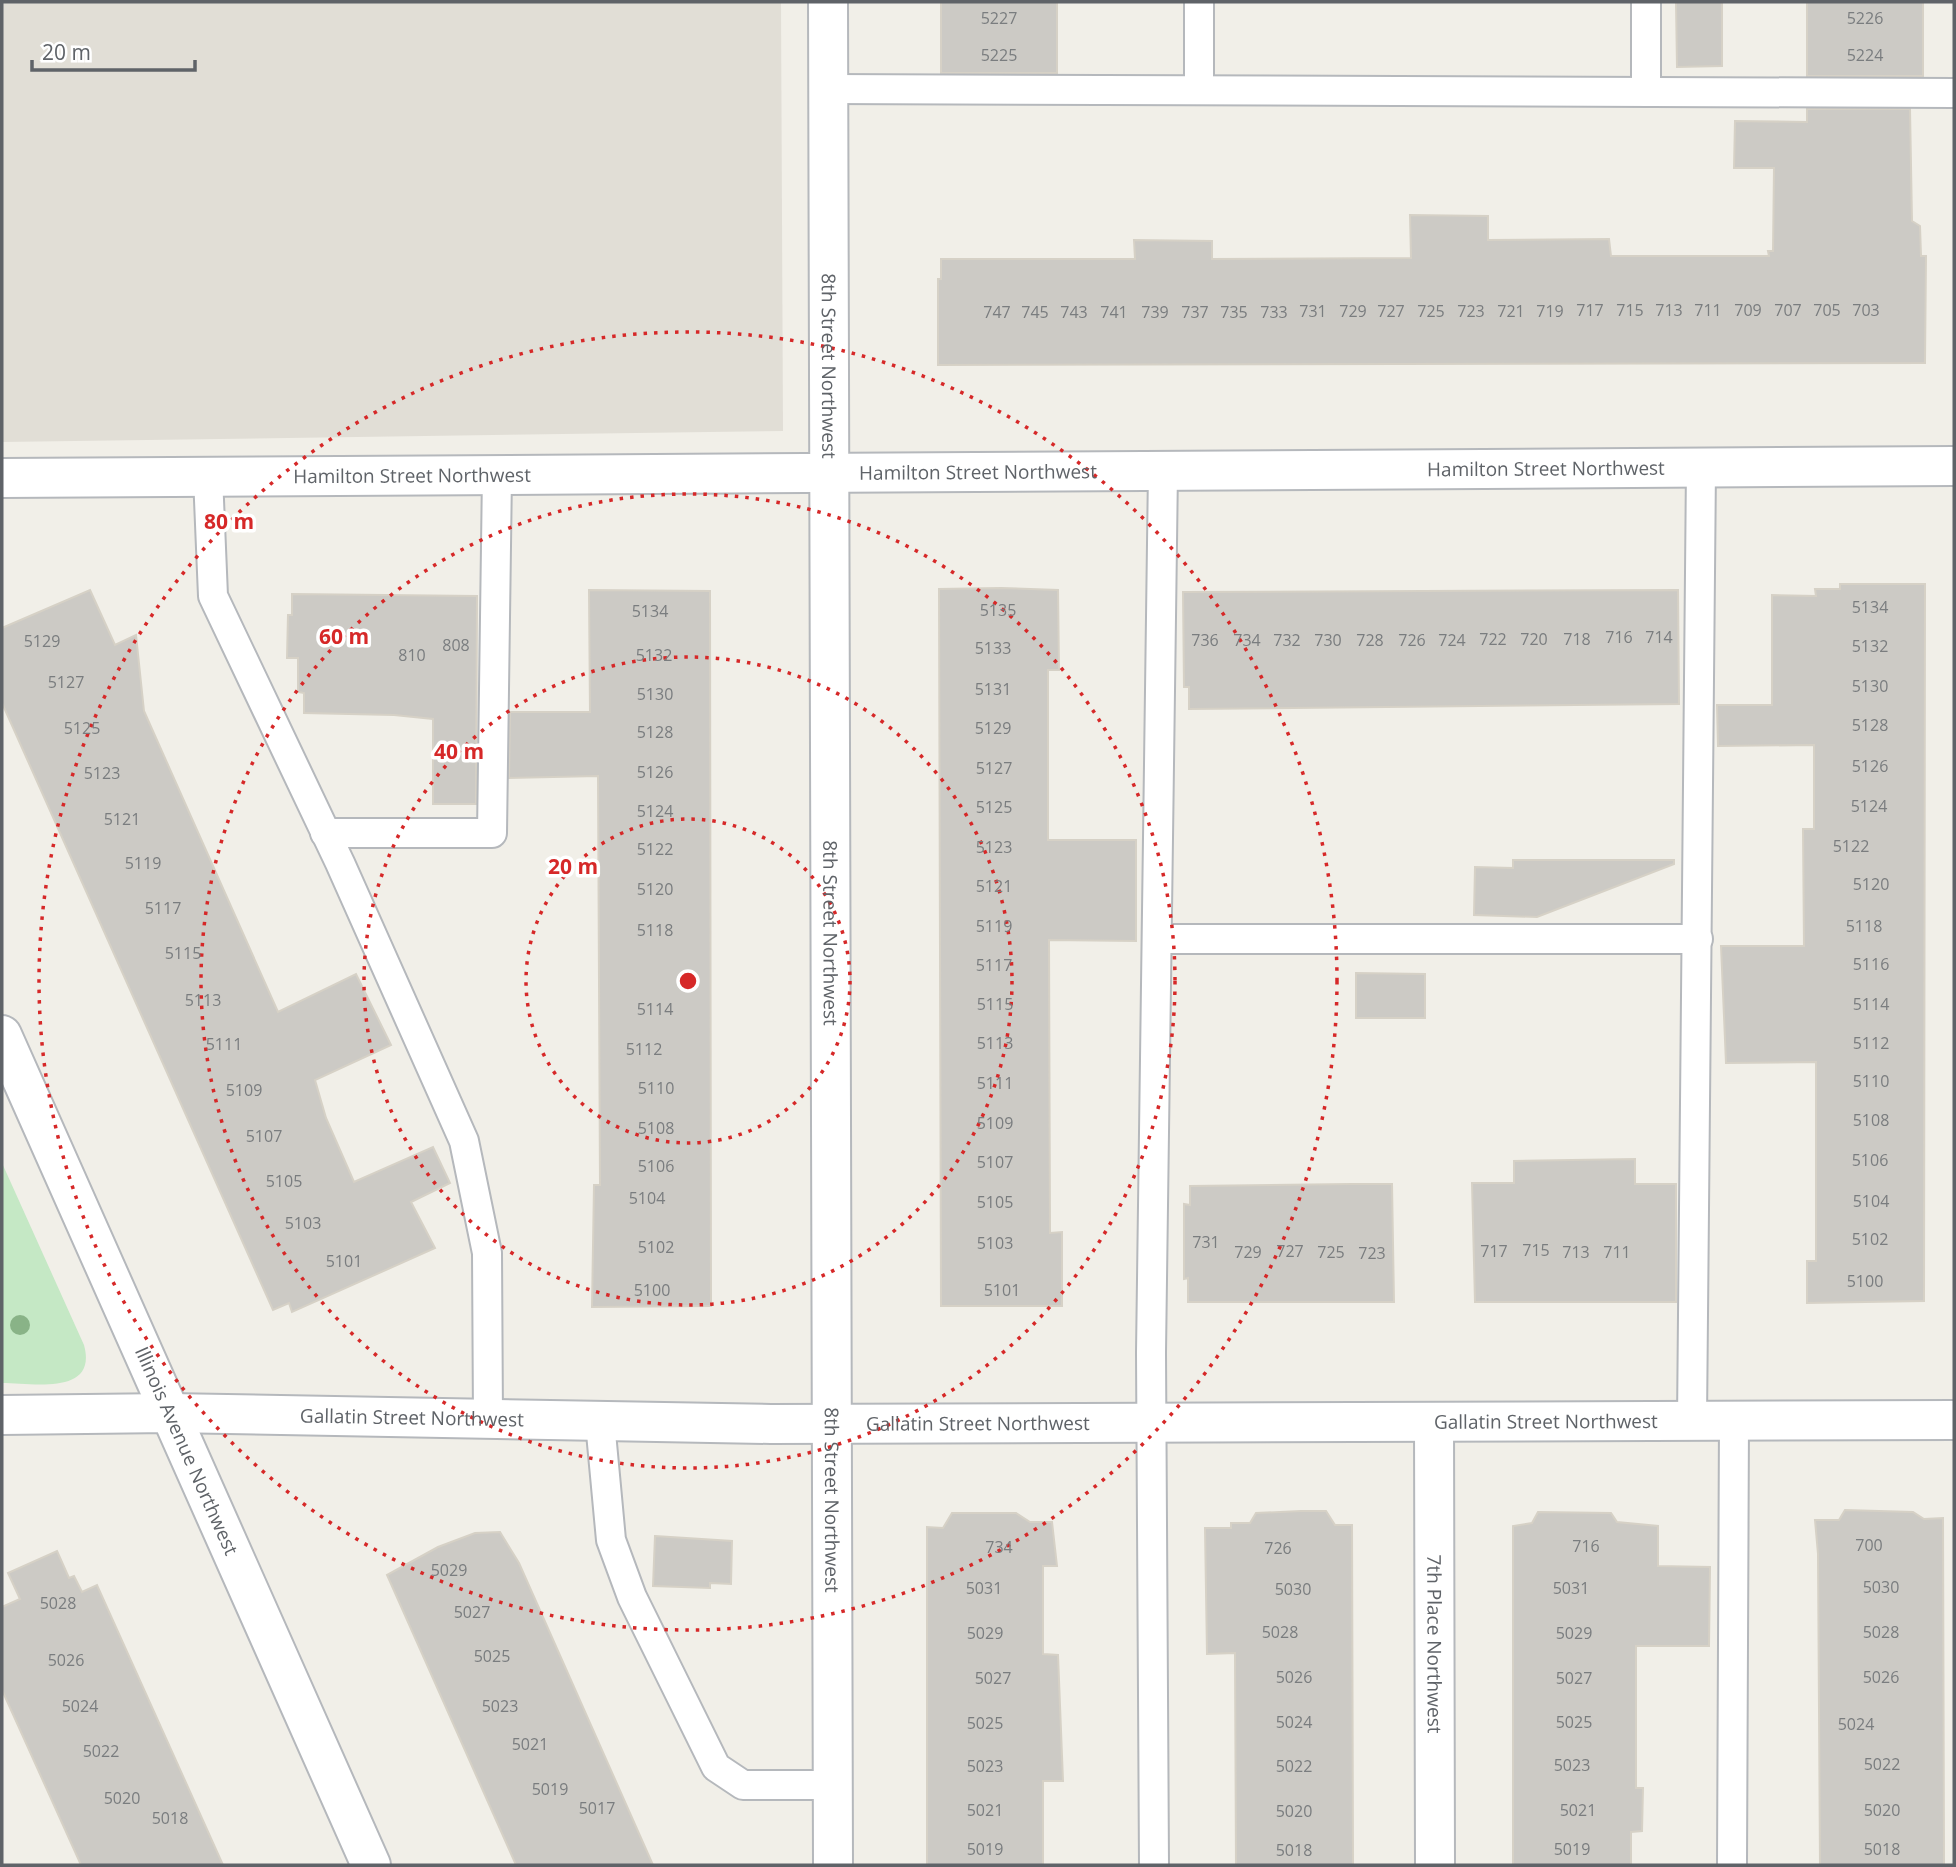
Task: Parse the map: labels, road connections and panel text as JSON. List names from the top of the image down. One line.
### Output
{"streets":{"street":["8th Street Northwest","Hamilton Street Northwest","Gallatin Street Northwest","Illinois Avenue Northwest","7th Place Northwest"]},"crossings":[["8th Street Northwest","Hamilton Street Northwest"],["8th Street Northwest","Gallatin Street Northwest"],["Gallatin Street Northwest","Illinois Avenue Northwest"],["Gallatin Street Northwest","7th Place Northwest"]],"house_numbers":["5227","5226","5225","5224","717","715","713","711","709","707","705","703","731","729","727","725","723","721","719","747","745","743","741","739","737","735","733","5134","5135","5134","716","714","722","720","718","736","734","732","730","728","726","724","5129","808","5132","5133","810","5132","5127","5130","5131","5130","5128","5125","5129","5128","5126","5127","5126","5123","5124","5125","5124","5121","5122","5123","5122","5119","5120","5121","5120","5117","5119","5118","5118","5115","5116","5117","5113","5115","5114","5114","5113","5112","5111","5112","5110","5111","5110","5109","5108","5109","5108","5107","5106","5107","5106","5105","5104","5104","5105","5103","5102","731","5103","5102","715","727","717","729","725","713","711","723","5101","5100","5100","5101","700","716","734","726","5029","5030","5031","5031","5030","5028","5027","5028","5028","5029","5029","5025","5026","5026","5026","5027","5027","5024","5023","5024","5025","5025","5024","5021","5022","5022","5023","5023","5022","5019","5020","5017","5021","5021","5020","5020","5018","5019","5019","5018","5018"],"scale_bar":"20 m","rings":["80 m","60 m","40 m","20 m"]}
